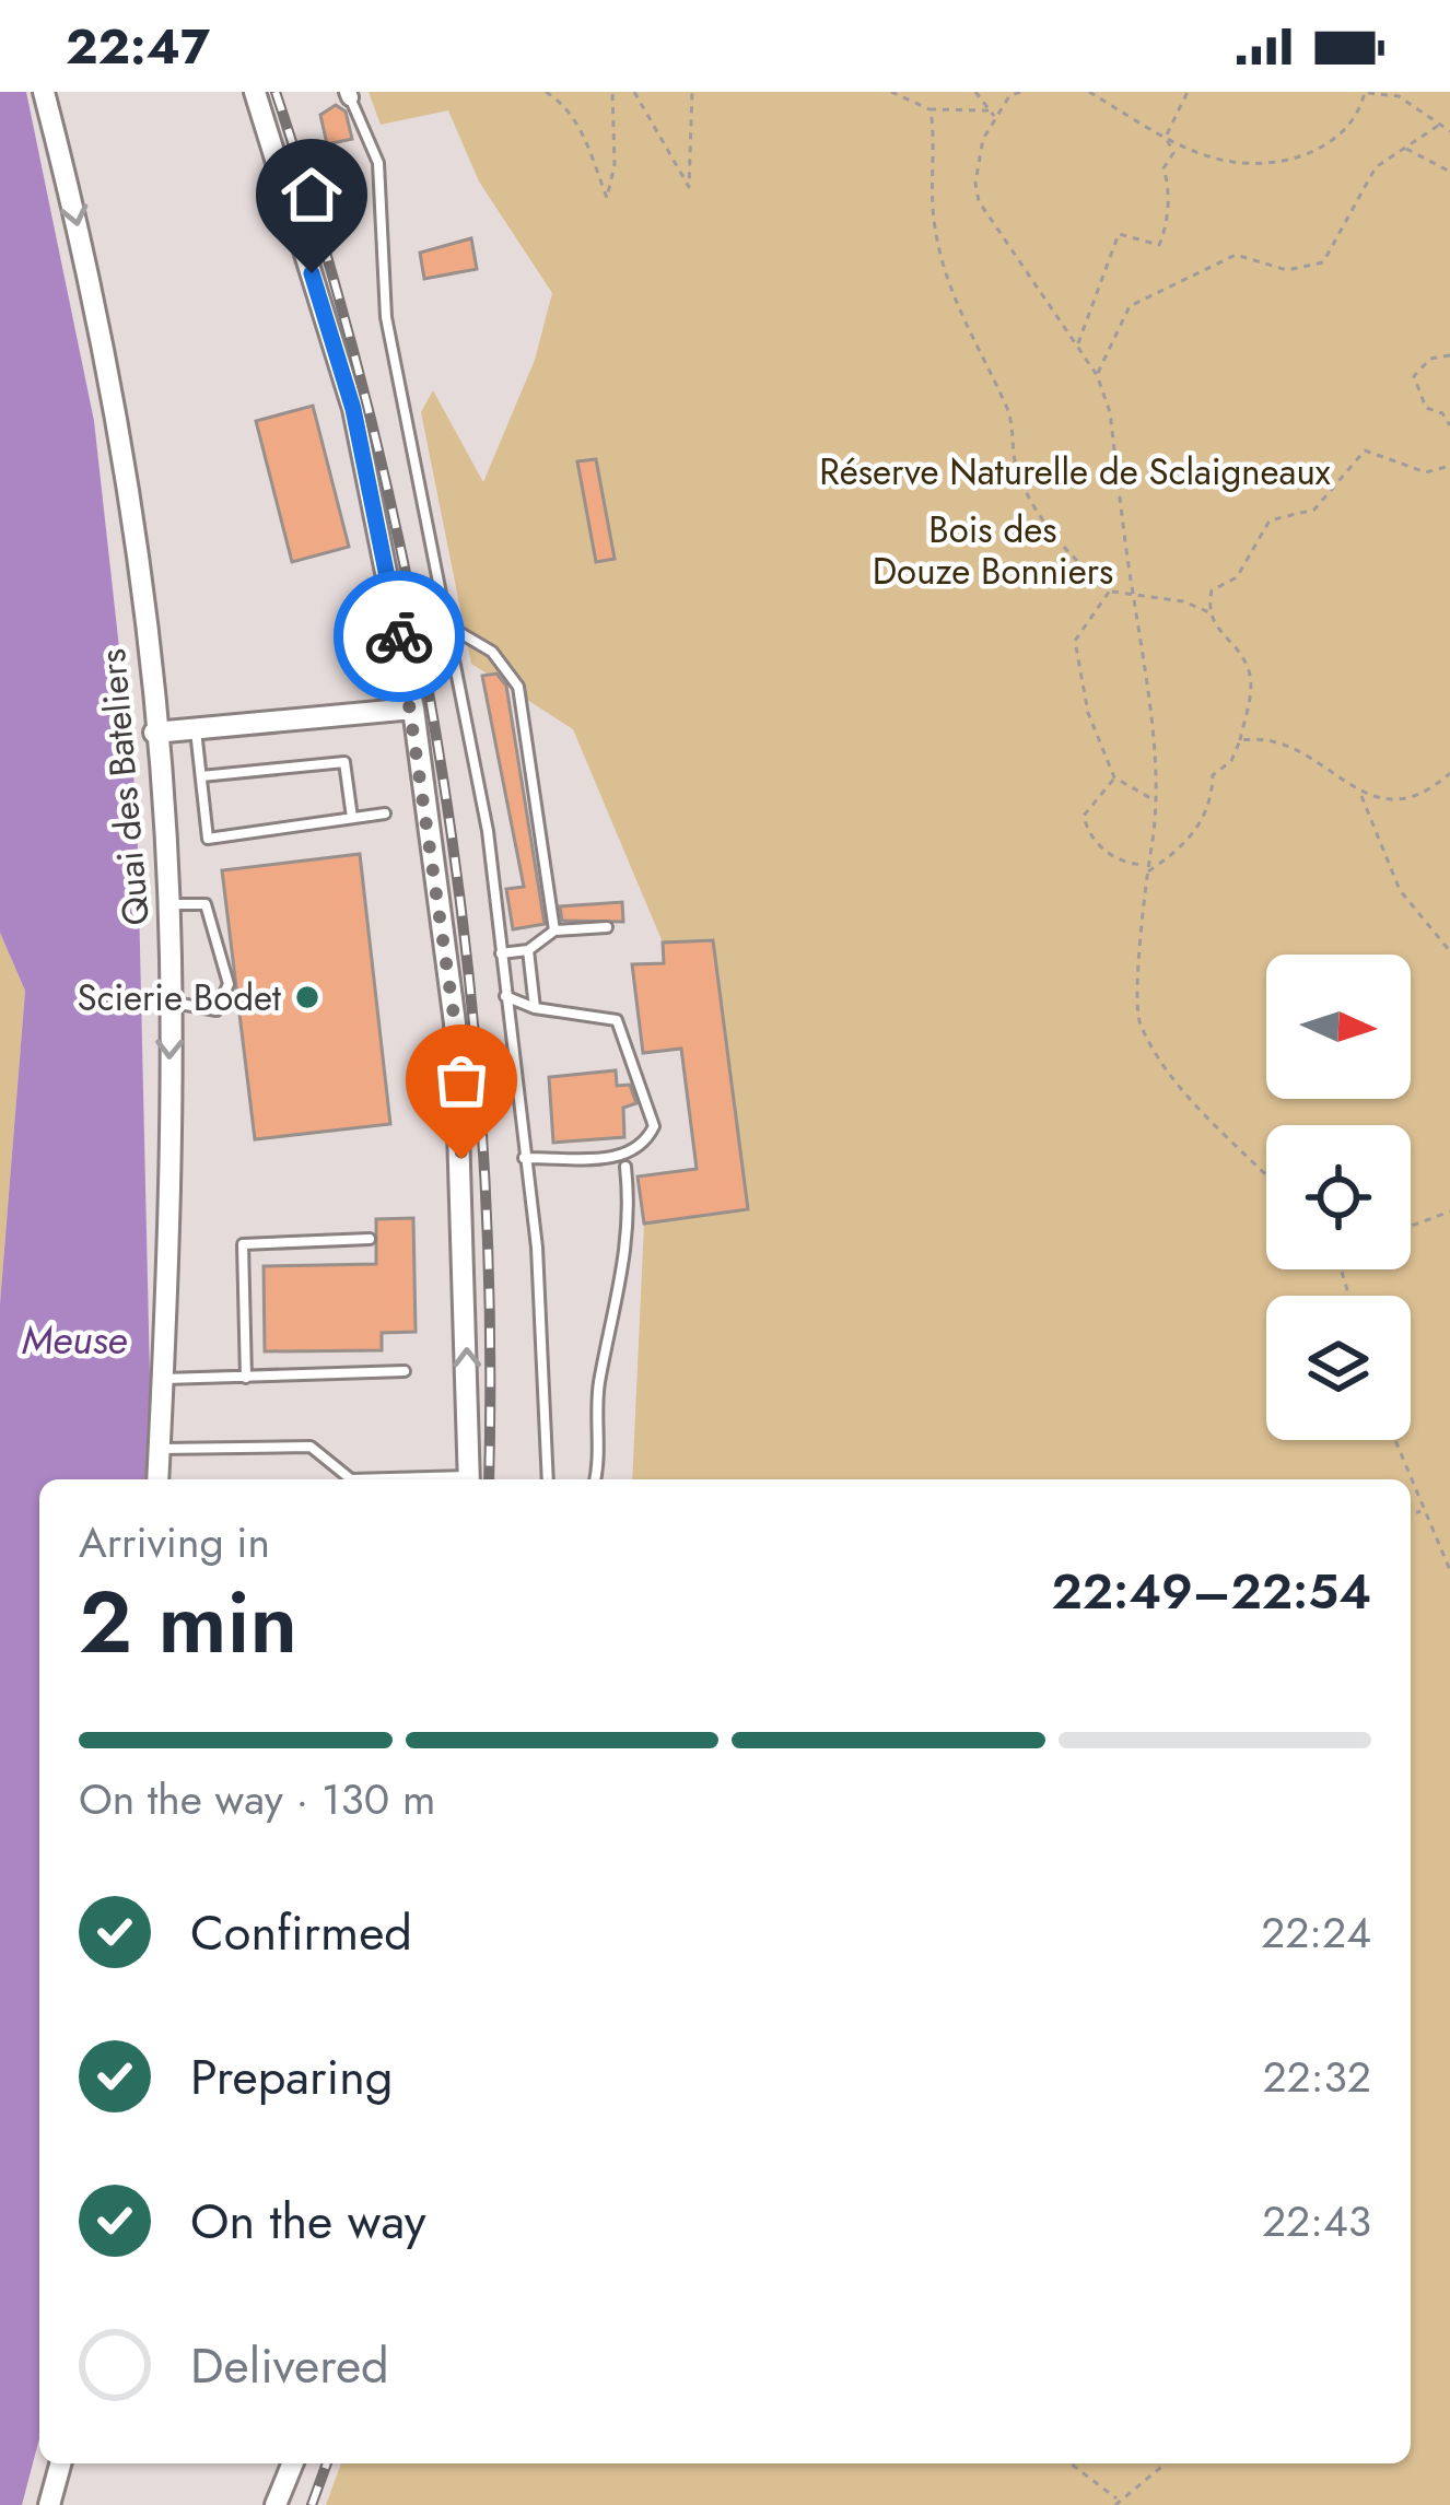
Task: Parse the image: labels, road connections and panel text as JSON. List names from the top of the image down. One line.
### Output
{"streets":{"street":["Quai des Bateliers"]},"one_way":["Quai des Bateliers"],"water":["Meuse"],"parks":["Réserve Naturelle de Sclaigneaux","Bois des Douze Bonniers"],"places":["Scierie Bodet"],"north":"right","page":{"status":"22:47","heading":["2 min","Arriving in","22:49–22:54"],"bar":"On the way · 130 m","list":[["Confirmed","22:24"],["Preparing","22:32"],["On the way","22:43"],"Delivered"]}}
